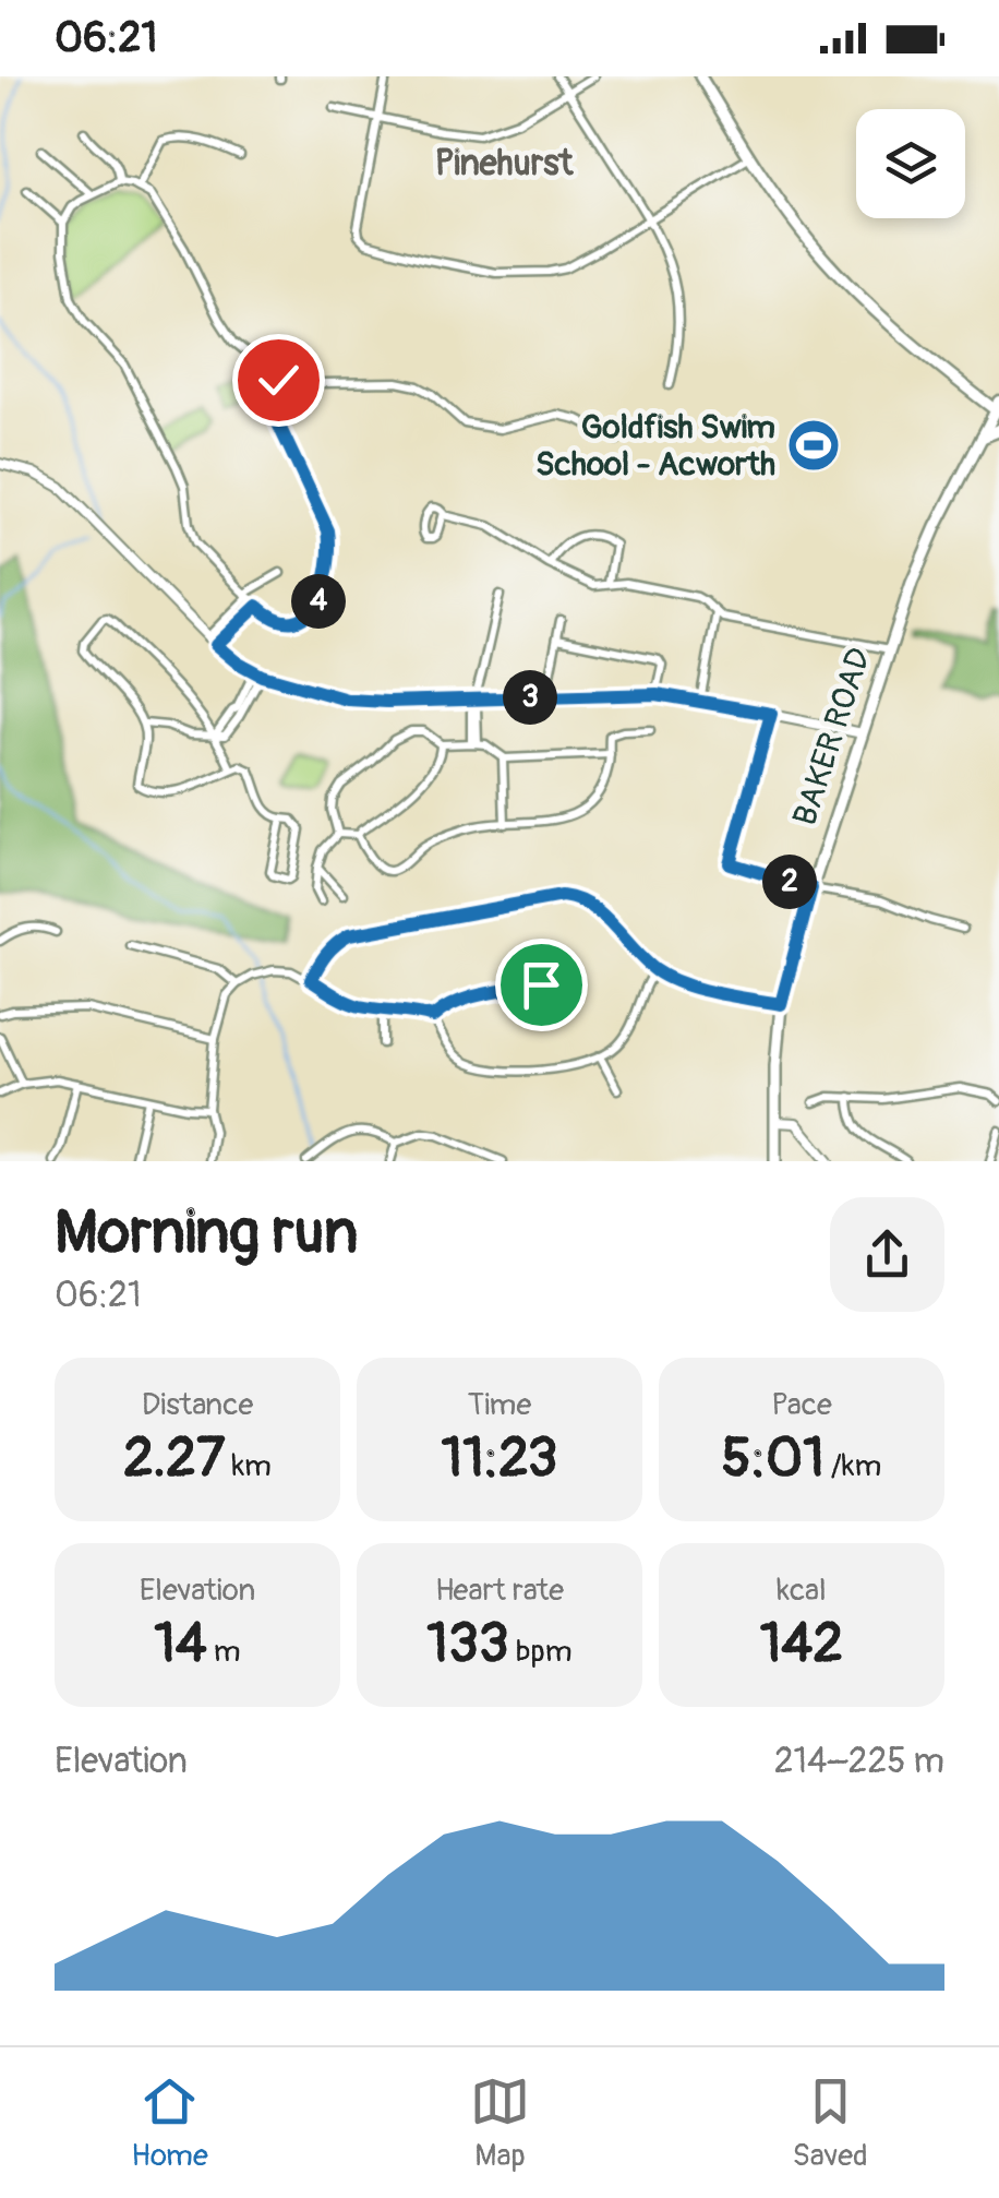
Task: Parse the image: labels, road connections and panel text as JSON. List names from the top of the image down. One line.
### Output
{"streets":{"main road":["BAKER ROAD"]},"districts":["Pinehurst"],"places":{"sports":["Goldfish Swim School - Acworth"]},"page":{"status":"06:21","pins":["4","3","2"],"heading":["Morning run","06:21"],"stats":[["Distance","2.27 km"],["Time","11:23"],["Pace","5:01 /km"],["Elevation","14 m"],["Heart rate","133 bpm"],["kcal","142"]],"chart":["Elevation","214–225 m"],"tabs":["Home","Map","Saved"]}}
